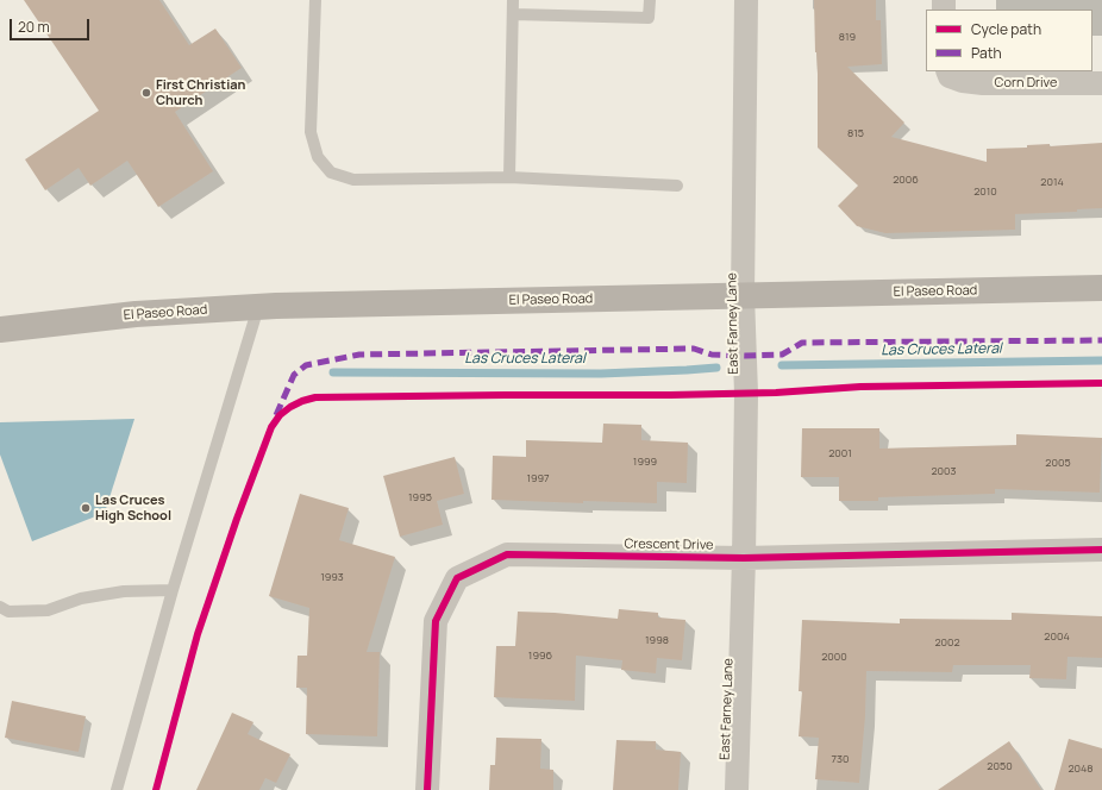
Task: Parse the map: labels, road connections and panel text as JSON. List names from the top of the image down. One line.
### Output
{"streets":{"main road":["El Paseo Road"],"street":["Corn Drive","East Farney Lane","Crescent Drive"]},"crossings":[["El Paseo Road","East Farney Lane"],["East Farney Lane","Crescent Drive"]],"water":["Las Cruces Lateral"],"places":["First Christian Church","Las Cruces High School"],"house_numbers":["819","815","2006","2014","2010","2001","1999","2005","2003","1997","1995","1993","2004","1998","2002","1996","2000","730","2050","2048"],"legend":["Cycle path","Path"],"scale_bar":"20 m"}
